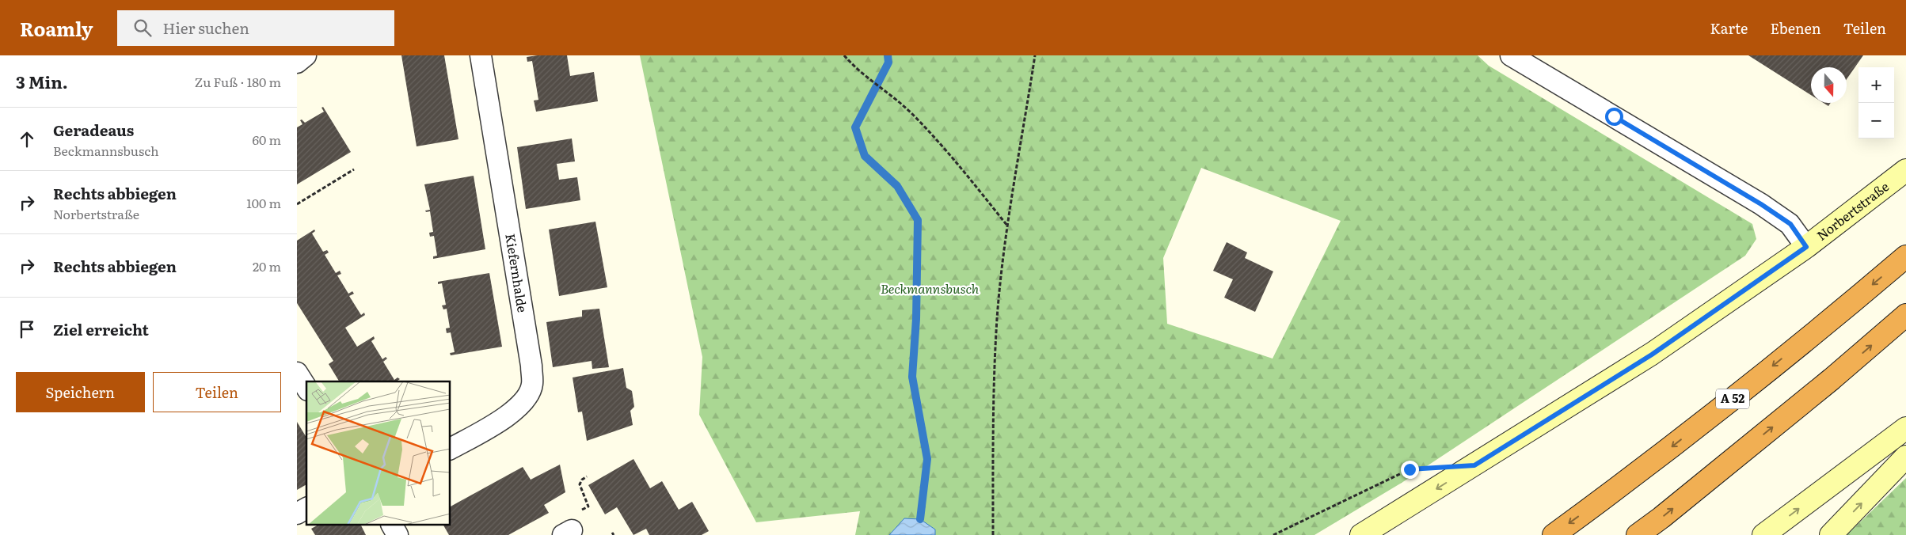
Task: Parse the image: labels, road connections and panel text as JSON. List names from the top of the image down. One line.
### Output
{"streets":{"highway":["A 52"],"main road":["Norbertstraße"],"street":["Kiefernhalde"]},"one_way":["Norbertstraße"],"parks":["Beckmannsbusch"],"north":"bottom","page":{"header":"Roamly","search":"Hier suchen","nav":["Karte","Ebenen","Teilen"],"heading":["3 Min.","Zu Fuß · 180 m"],"map_buttons":["+","−"],"list":[["Geradeaus","Beckmannsbusch","60 m"],["Rechts abbiegen","Norbertstraße","100 m"],["Rechts abbiegen","20 m"],"Ziel erreicht"],"buttons":["Speichern","Teilen"]}}
